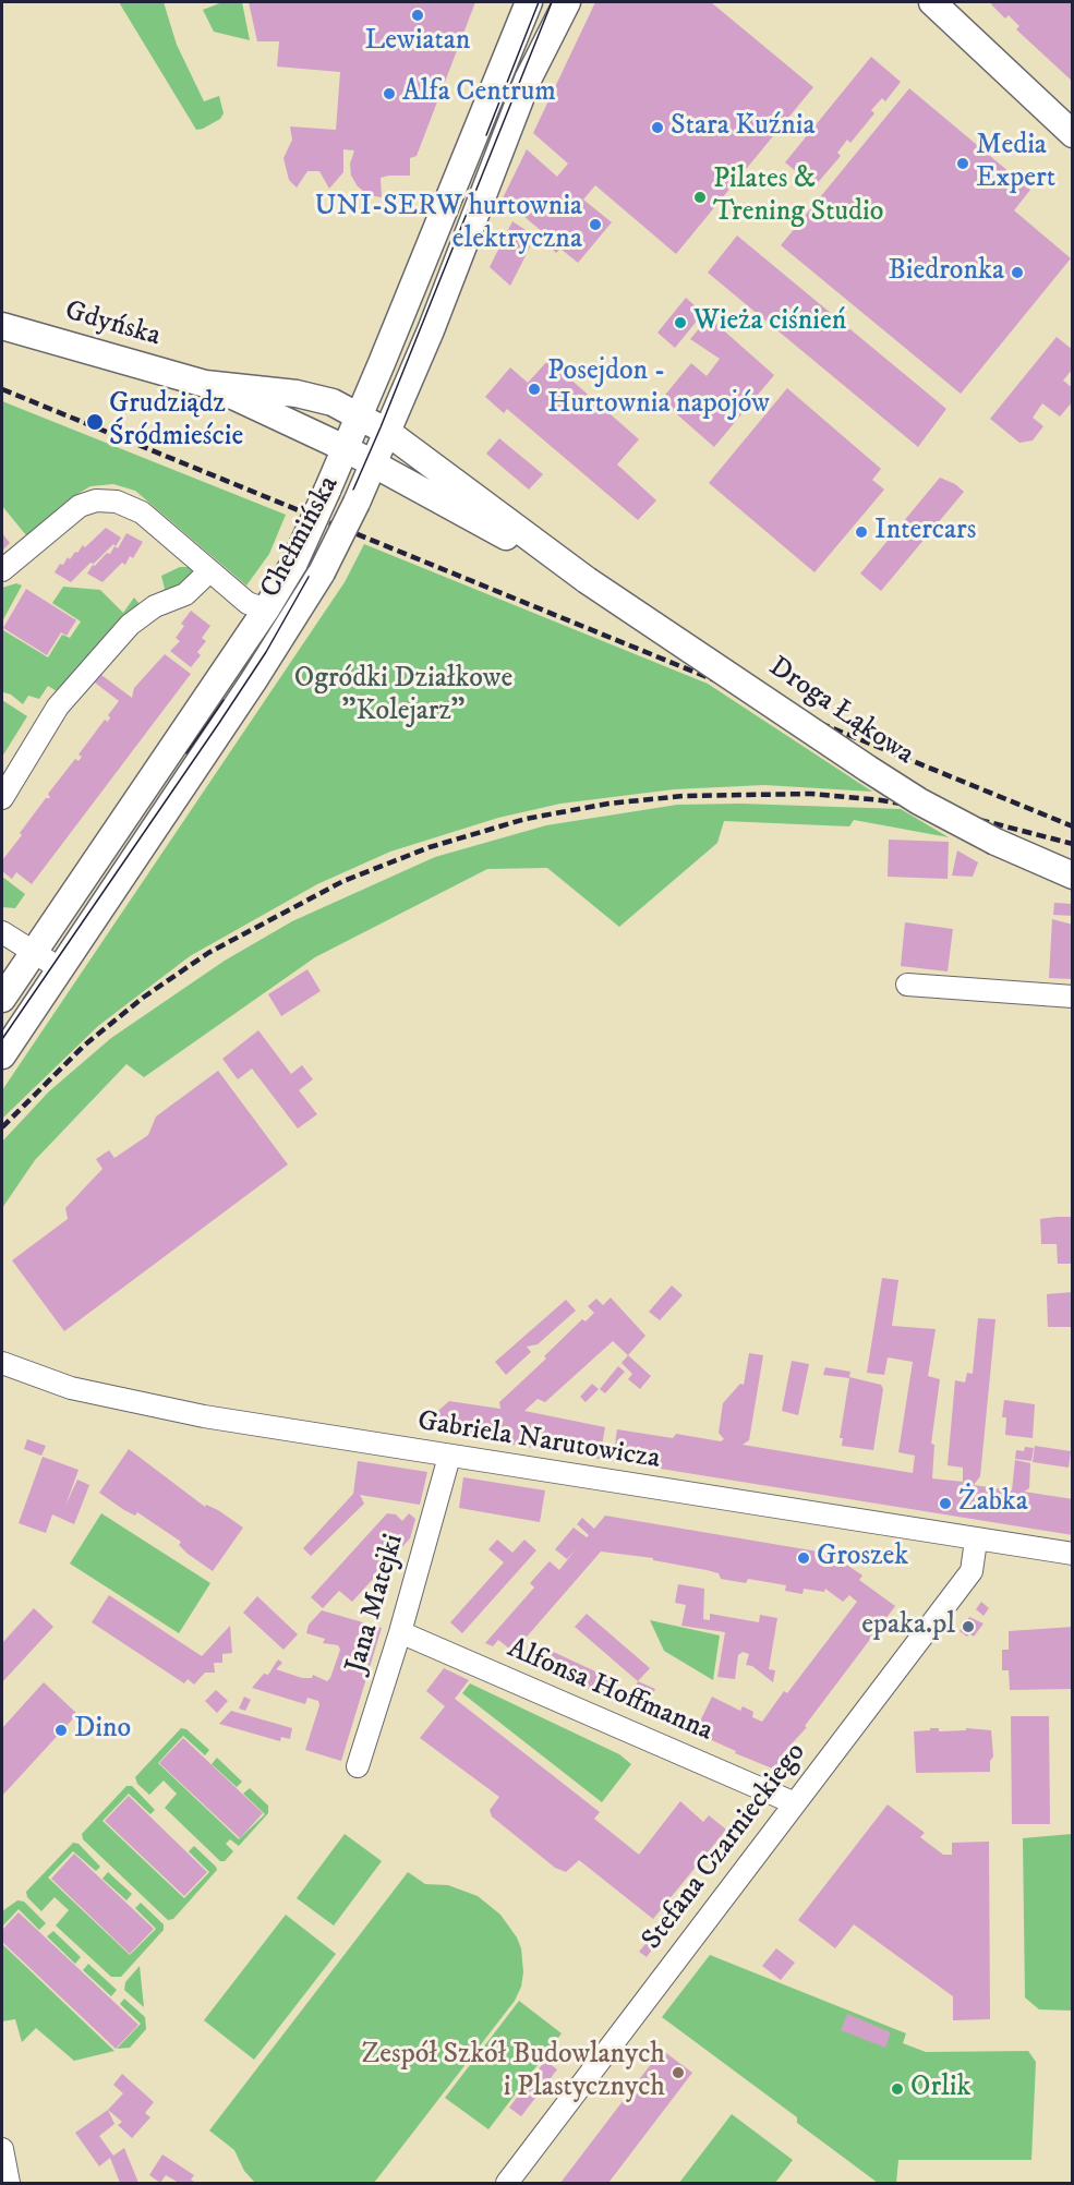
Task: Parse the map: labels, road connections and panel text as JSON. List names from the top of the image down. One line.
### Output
{"streets":{"main road":["Gdyńska","Chełmińska","Droga Łąkowa"],"street":["Gabriela Narutowicza","Jana Matejki","Alfonsa Hoffmanna","Stefana Czarnieckiego"]},"crossings":[["Gdyńska","Chełmińska"],["Gdyńska","Droga Łąkowa"],["Chełmińska","Droga Łąkowa"],["Gabriela Narutowicza","Jana Matejki"],["Gabriela Narutowicza","Stefana Czarnieckiego"],["Jana Matejki","Alfonsa Hoffmanna"],["Alfonsa Hoffmanna","Stefana Czarnieckiego"]],"parks":["Ogródki Działkowe \"Kolejarz\""],"places":["Lewiatan","Alfa Centrum","Stara Kuźnia","Media Expert","Pilates & Trening Studio","UNI-SERW hurtownia elektryczna","Biedronka","Wieża ciśnień","Posejdon - Hurtownia napojów","Grudziądz Śródmieście","Intercars","Żabka","Groszek","epaka.pl","Dino","Zespół Szkół Budowlanych i Plastycznych","Orlik"]}
